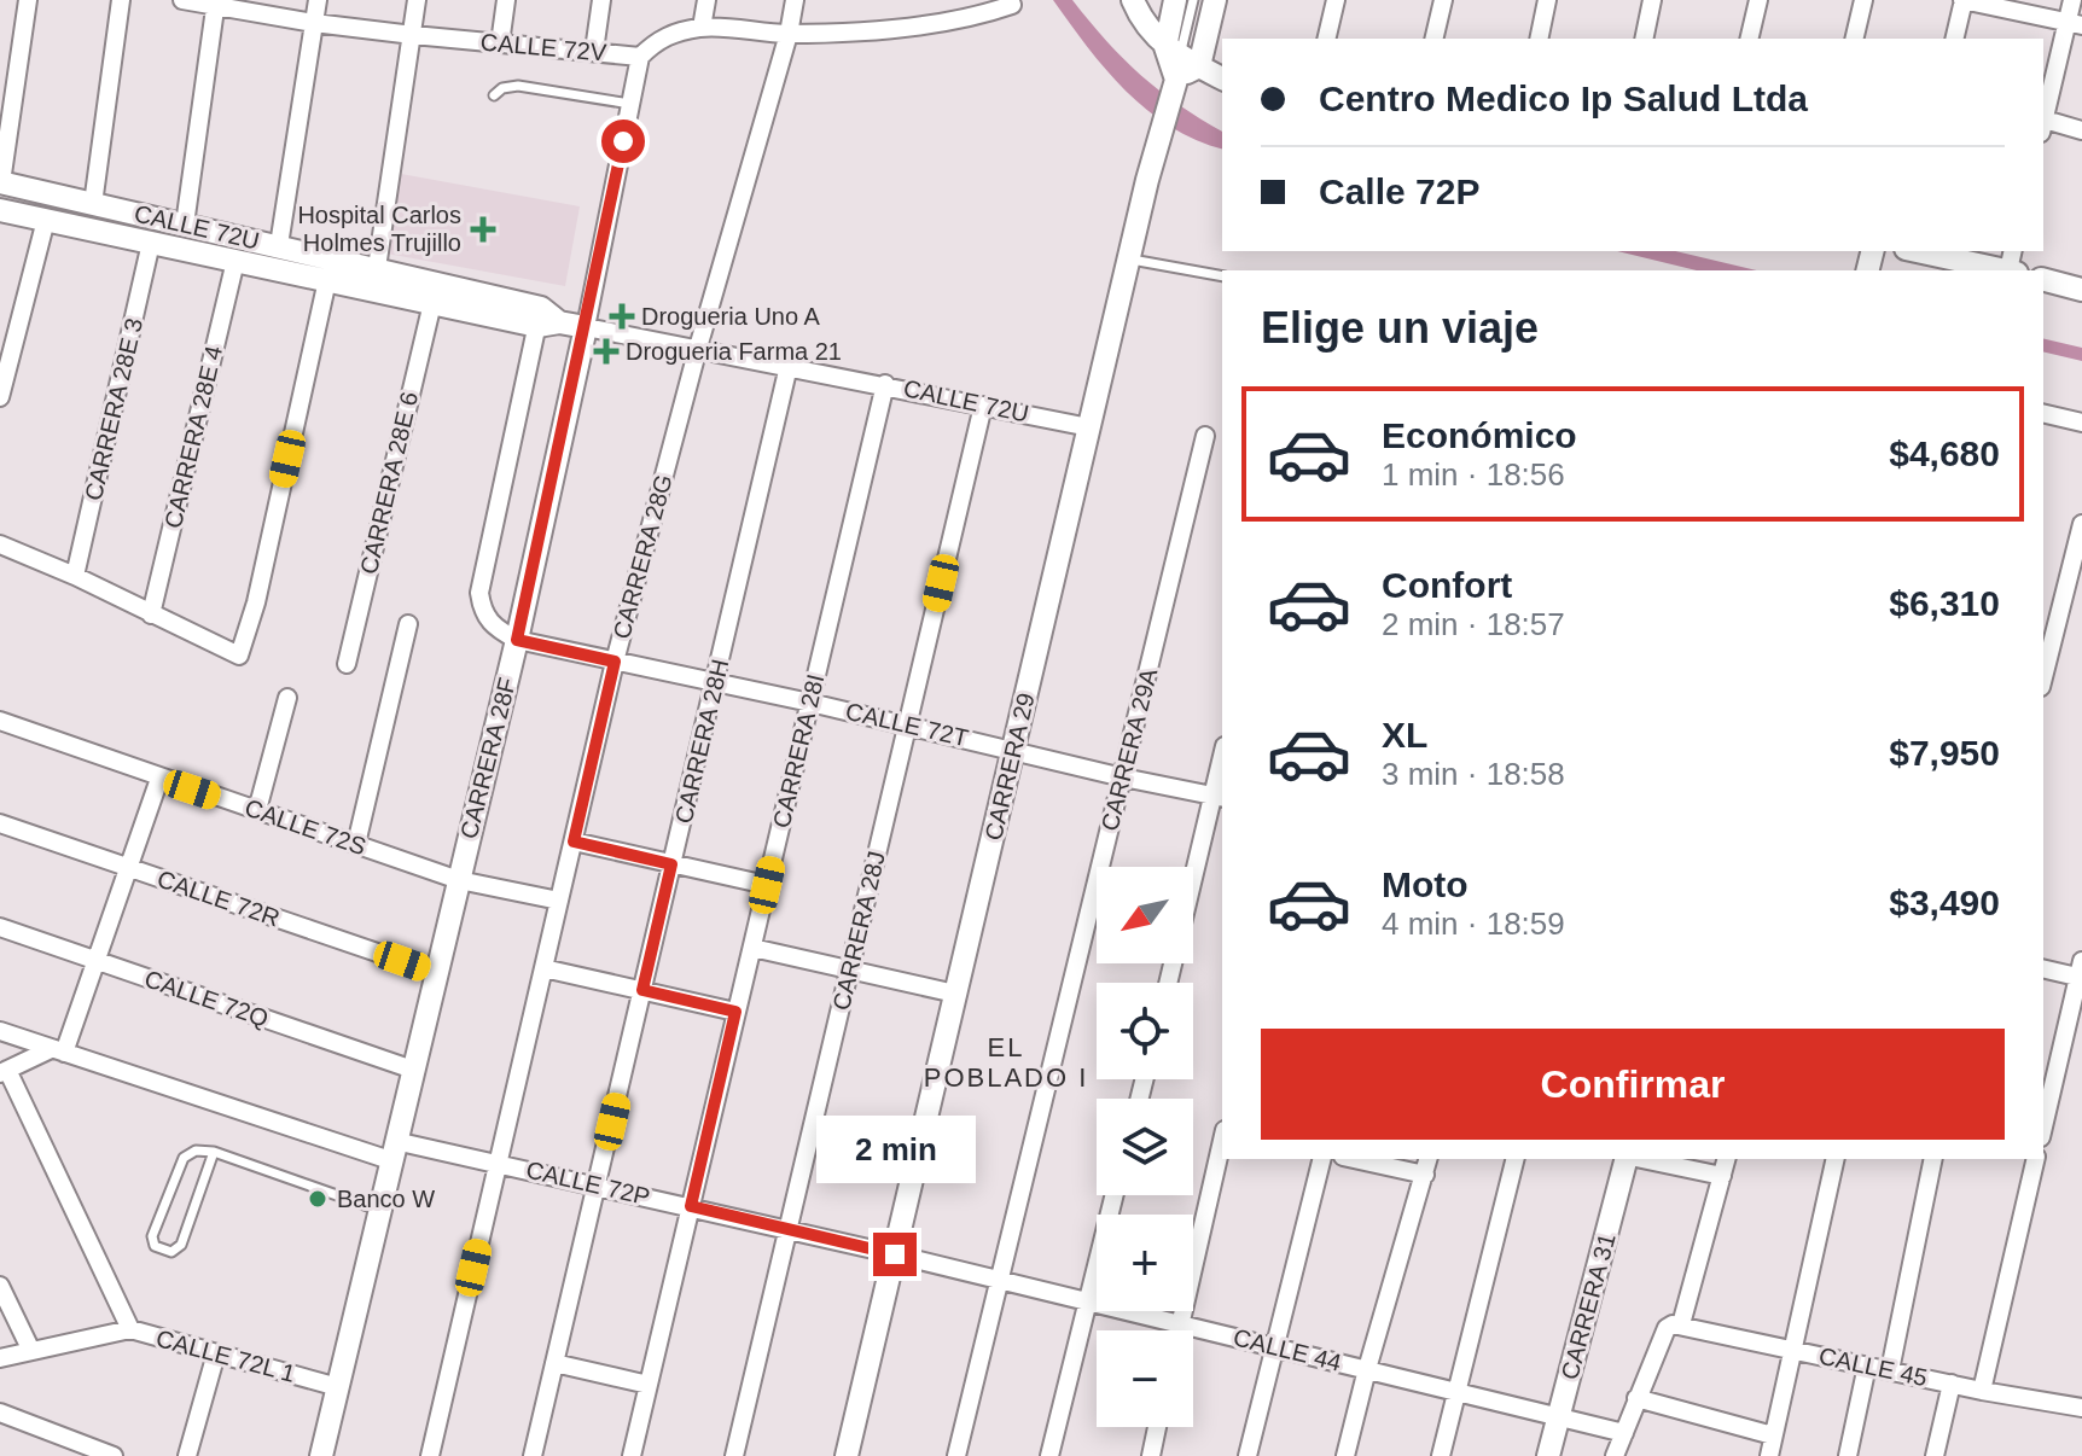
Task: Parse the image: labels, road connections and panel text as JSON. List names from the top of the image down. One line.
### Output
{"streets":{"street":["CALLE 72V","CALLE 72U","CARRERA 28E 3","CARRERA 28E 4","CARRERA 28E 6","CARRERA 28G","CALLE 72T","CARRERA 28H","CARRERA 29A","CARRERA 28I","CARRERA 28F","CARRERA 29","CALLE 72S","CALLE 72R","CARRERA 28J","CALLE 72Q","CALLE 72P","CARRERA 31","CALLE 44","CALLE 72L 1","CALLE 45"]},"crossings":[["CALLE 72V","CARRERA 28G"],["CALLE 72V","CARRERA 28F"],["CALLE 72U","CARRERA 28E 3"],["CALLE 72U","CARRERA 28E 4"],["CALLE 72U","CARRERA 28E 6"],["CALLE 72U","CARRERA 28G"],["CALLE 72U","CARRERA 28H"],["CALLE 72U","CARRERA 28I"],["CALLE 72U","CARRERA 28F"],["CALLE 72U","CARRERA 29"],["CALLE 72U","CARRERA 28J"],["CARRERA 28G","CALLE 72T"],["CARRERA 28G","CALLE 72S"],["CARRERA 28G","CALLE 72P"],["CALLE 72T","CARRERA 28H"],["CALLE 72T","CARRERA 29A"],["CALLE 72T","CARRERA 28I"],["CALLE 72T","CARRERA 28F"],["CALLE 72T","CARRERA 29"],["CALLE 72T","CARRERA 28J"],["CARRERA 28H","CALLE 72P"],["CARRERA 29A","CALLE 44"],["CARRERA 28I","CALLE 72P"],["CARRERA 28F","CALLE 72S"],["CARRERA 28F","CALLE 72R"],["CARRERA 28F","CALLE 72Q"],["CARRERA 28F","CALLE 72P"],["CARRERA 28F","CALLE 72L 1"],["CARRERA 29","CALLE 72P"],["CARRERA 29","CALLE 44"],["CARRERA 28J","CALLE 72P"],["CALLE 72P","CALLE 44"],["CARRERA 31","CALLE 44"]],"districts":["EL POBLADO I"],"places":{"health":["Hospital Carlos Holmes Trujillo","Drogueria Uno A","Drogueria Farma 21"],"other":["Banco W"]},"north":"bottom left","page":{"banner":["Centro Medico Ip Salud Ltda","Calle 72P"],"heading":"Elige un viaje","list":[{"name":"Económico","note":"1 min · 18:56","value":"$4,680"},{"name":"Confort","note":"2 min · 18:57","value":"$6,310"},{"name":"XL","note":"3 min · 18:58","value":"$7,950"},{"name":"Moto","note":"4 min · 18:59","value":"$3,490"}],"map_buttons":["+","−"],"buttons":"Confirmar","bubble":"2 min"}}
